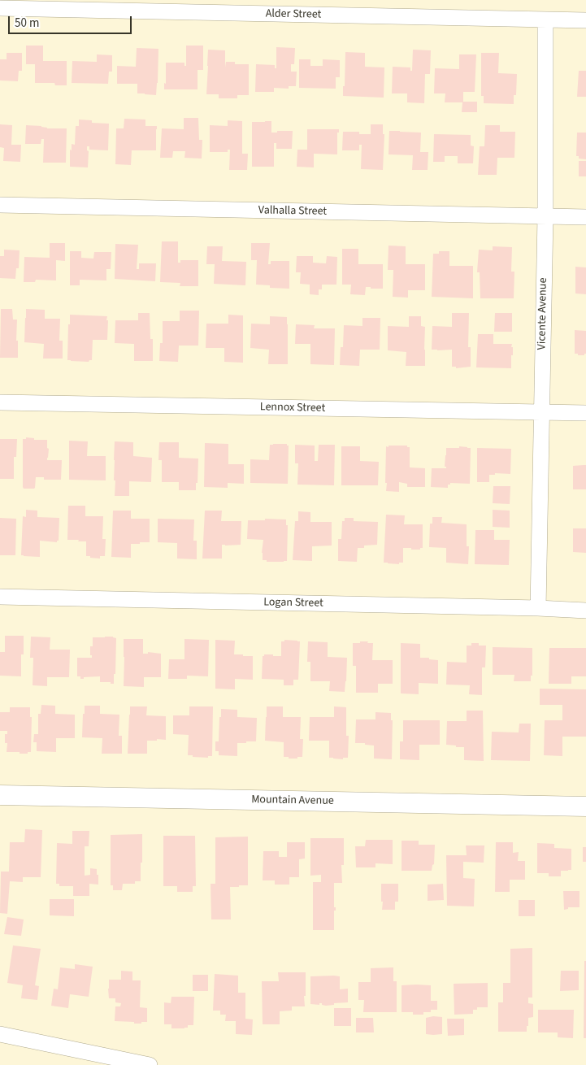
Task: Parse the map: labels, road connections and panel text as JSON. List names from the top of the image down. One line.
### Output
{"streets":{"street":["Alder Street","Valhalla Street","Vicente Avenue","Lennox Street","Logan Street","Mountain Avenue"]},"crossings":[["Alder Street","Vicente Avenue"],["Valhalla Street","Vicente Avenue"],["Vicente Avenue","Lennox Street"],["Vicente Avenue","Logan Street"]],"scale_bar":"50 m"}
